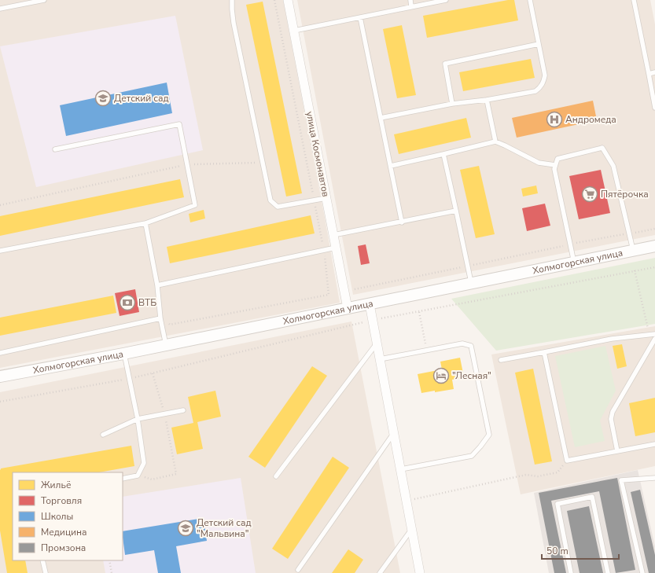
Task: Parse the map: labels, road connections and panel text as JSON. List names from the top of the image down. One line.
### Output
{"streets":{"street":["улица Космонавтов","Холмогорская улица"]},"crossings":[["улица Космонавтов","Холмогорская улица"]],"places":{"school or university":["Детский сад","Детский сад \"Мальвина\""],"hospital":["Андромеда"],"supermarket":["Пятёрочка"],"bank":["ВТБ"],"hotel":["\"Лесная\""]},"legend":["Жильё","Торговля","Школы","Медицина","Промзона"],"scale_bar":"50 m"}
